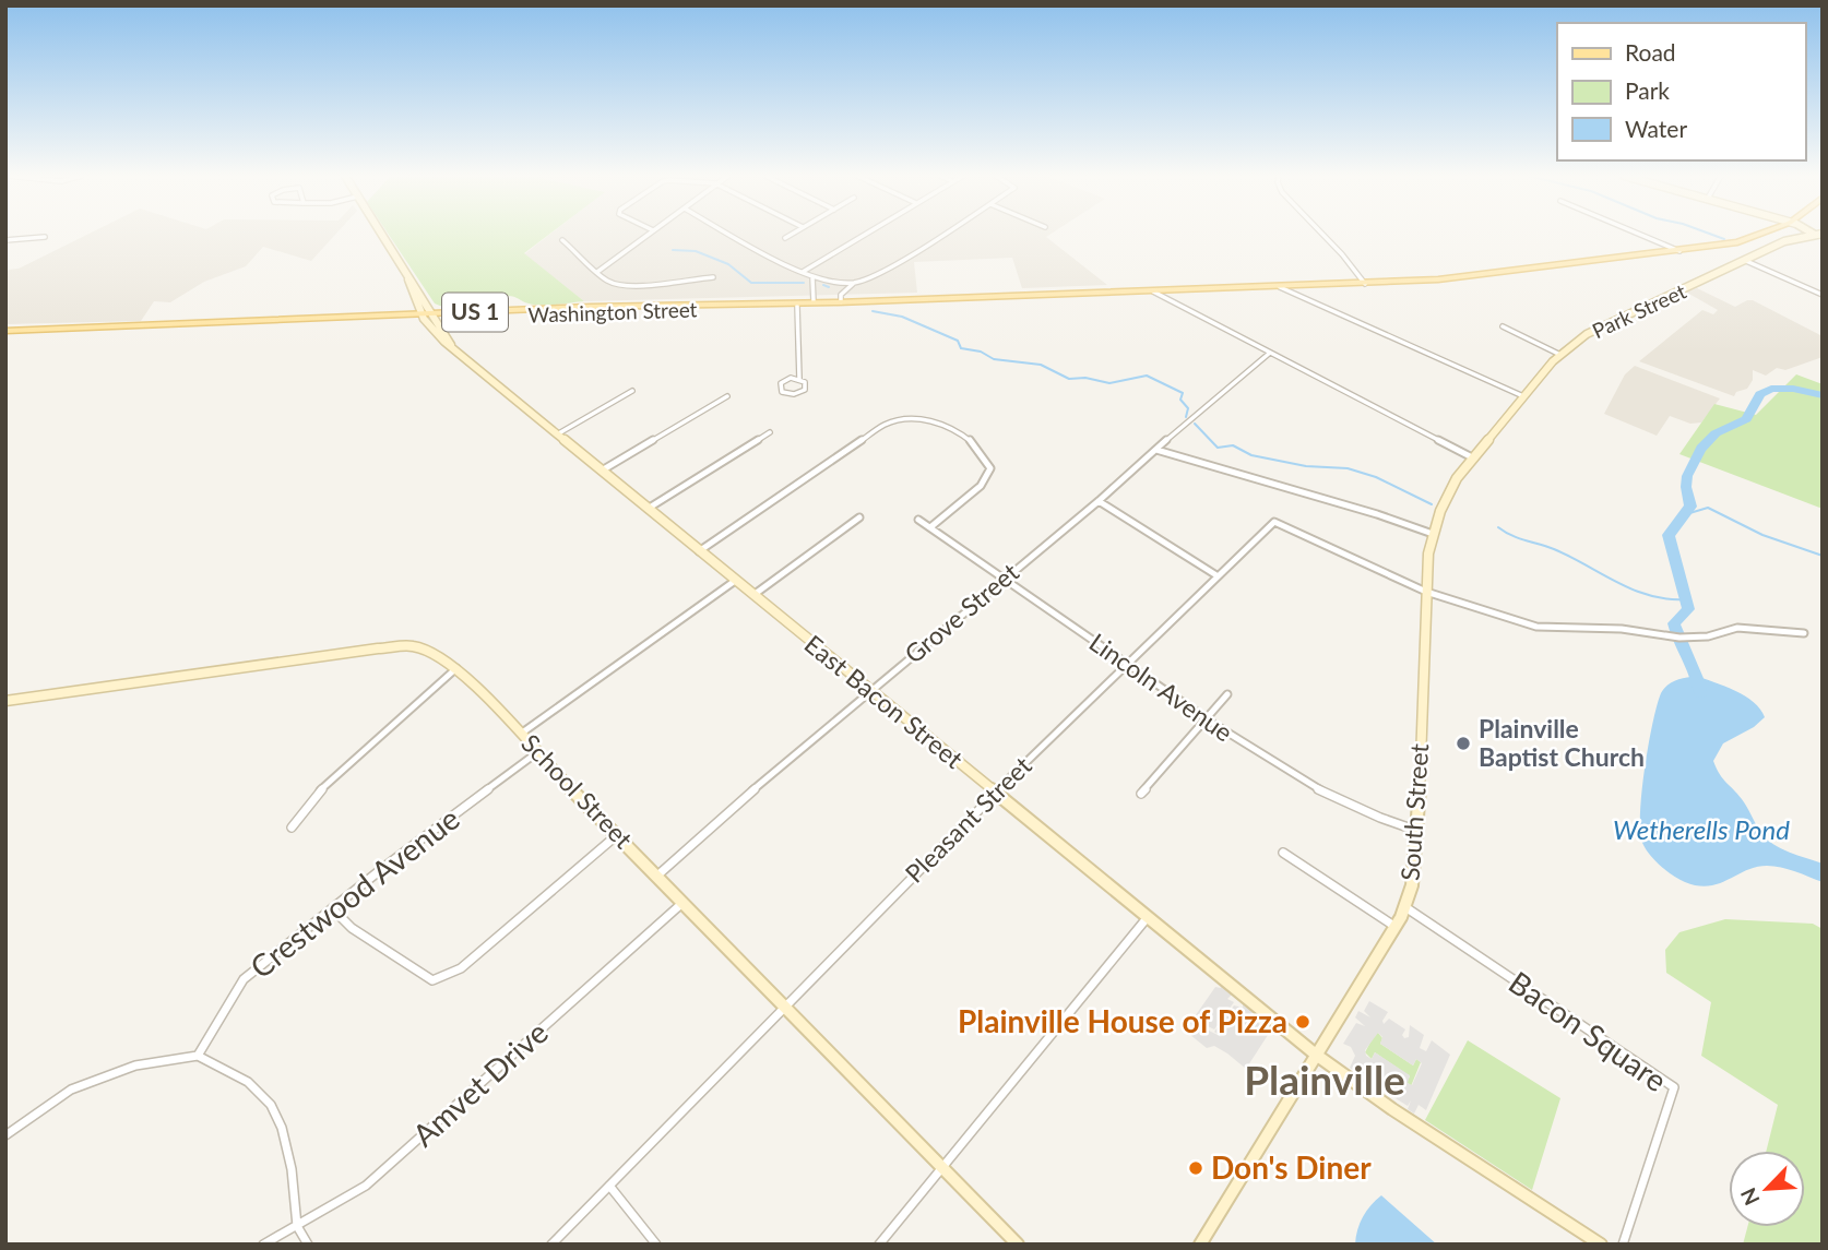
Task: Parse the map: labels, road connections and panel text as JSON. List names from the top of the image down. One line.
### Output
{"streets":{"main road":["Park Street","US 1","Washington Street","East Bacon Street","School Street","South Street"],"street":["Grove Street","Lincoln Avenue","Pleasant Street","Crestwood Avenue","Bacon Square","Amvet Drive"]},"crossings":[["Park Street","South Street"],["US 1","Washington Street"],["Washington Street","East Bacon Street"],["Grove Street","Lincoln Avenue"],["Grove Street","East Bacon Street"],["Grove Street","School Street"],["Lincoln Avenue","South Street"],["Lincoln Avenue","Pleasant Street"],["East Bacon Street","South Street"],["East Bacon Street","Pleasant Street"],["School Street","Pleasant Street"],["School Street","Crestwood Avenue"],["School Street","Amvet Drive"],["South Street","Pleasant Street"],["South Street","Bacon Square"]],"districts":["Plainville"],"water":["Wetherells Pond"],"places":["Plainville Baptist Church","Plainville House of Pizza","Don's Diner"],"legend":["Road","Park","Water"],"north":"bottom left"}
